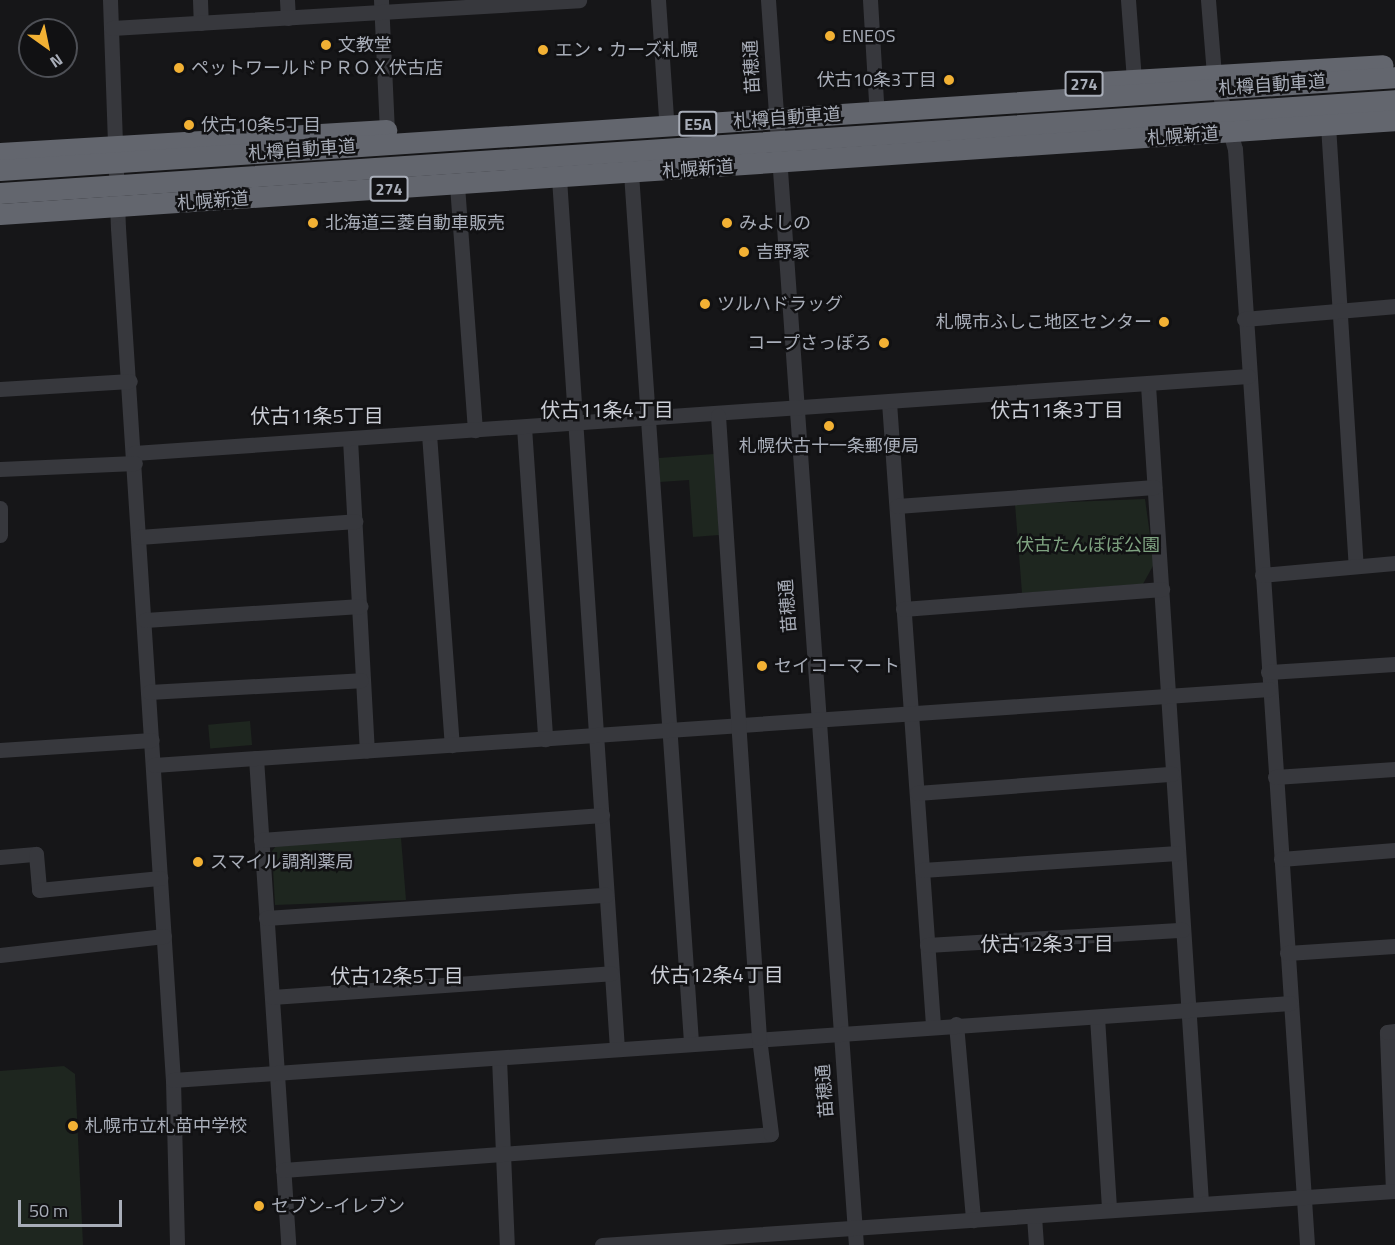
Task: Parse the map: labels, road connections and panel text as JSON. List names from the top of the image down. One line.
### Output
{"streets":{"highway":["274","札樽自動車道","E5A","札幌新道"],"street":["苗穂通"]},"crossings":[["苗穂通","274"],["苗穂通","札幌新道"]],"districts":["伏古11条4丁目","伏古11条3丁目","伏古11条5丁目","伏古12条3丁目","伏古12条4丁目","伏古12条5丁目"],"parks":["伏古たんぽぽ公園"],"places":["ENEOS","文教堂","エン・カーズ札幌","ペットワールドＰＲＯＸ伏古店","伏古10条3丁目","伏古10条5丁目","北海道三菱自動車販売","みよしの","吉野家","ツルハドラッグ","札幌市ふしこ地区センター","コープさっぽろ","札幌伏古十一条郵便局","セイコーマート","スマイル調剤薬局","札幌市立札苗中学校","セブン-イレブン"],"scale_bar":"50 m","north":"bottom right"}
